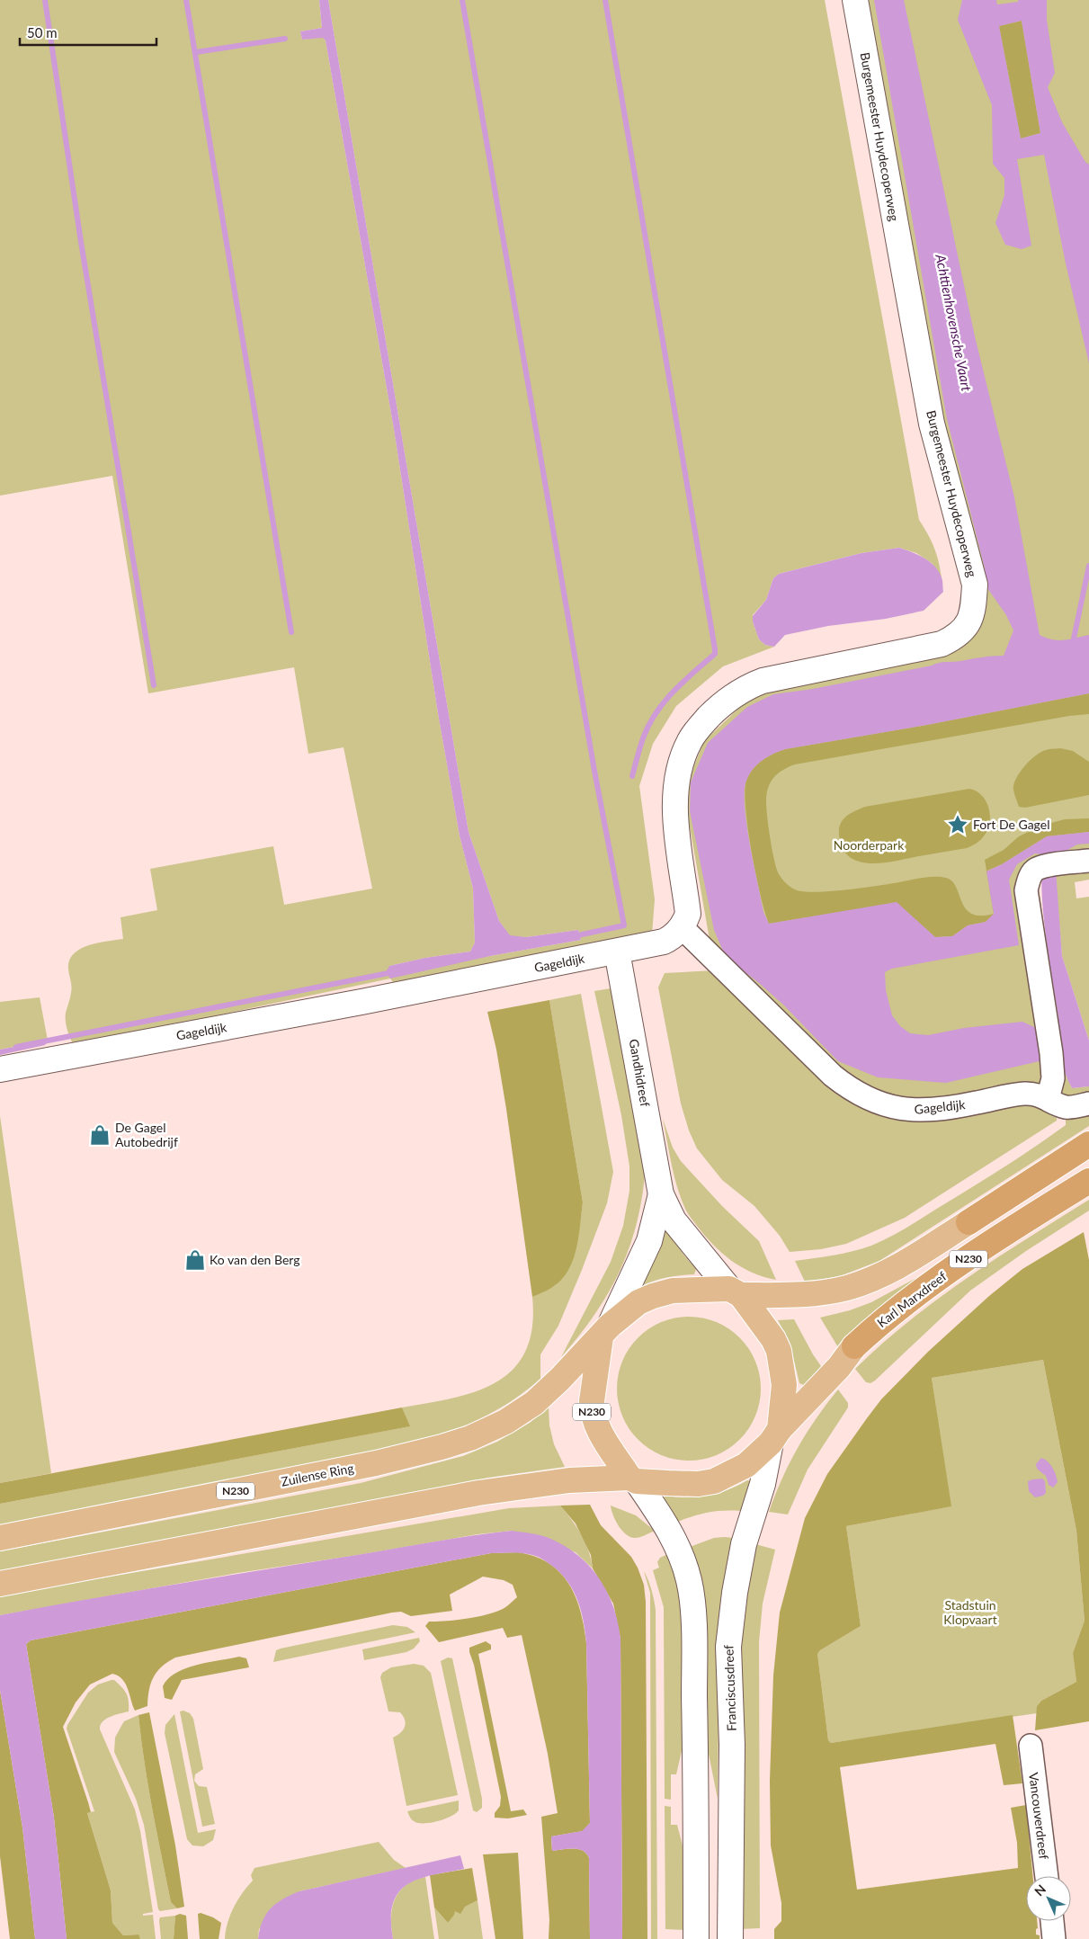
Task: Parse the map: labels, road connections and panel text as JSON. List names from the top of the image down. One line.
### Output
{"streets":{"highway":["N230","Karl Marxdreef"],"main road":["Zuilense Ring"],"street":["Burgemeester Huydecoperweg","Gageldijk","Gandhidreef","Franciscusdreef","Vancouverdreef"]},"crossings":[["Burgemeester Huydecoperweg","Gageldijk"],["Gageldijk","Gandhidreef"],["Gandhidreef","N230"],["Gandhidreef","Zuilense Ring"],["N230","Karl Marxdreef"],["N230","Zuilense Ring"],["N230","Franciscusdreef"],["Karl Marxdreef","Franciscusdreef"]],"water":["Achttienhovensche Vaart"],"parks":["Noorderpark","Stadstuin Klopvaart"],"places":{"place":["Fort De Gagel"],"shop":["De Gagel Autobedrijf","Ko van den Berg"]},"scale_bar":"50 m","north":"top left"}
